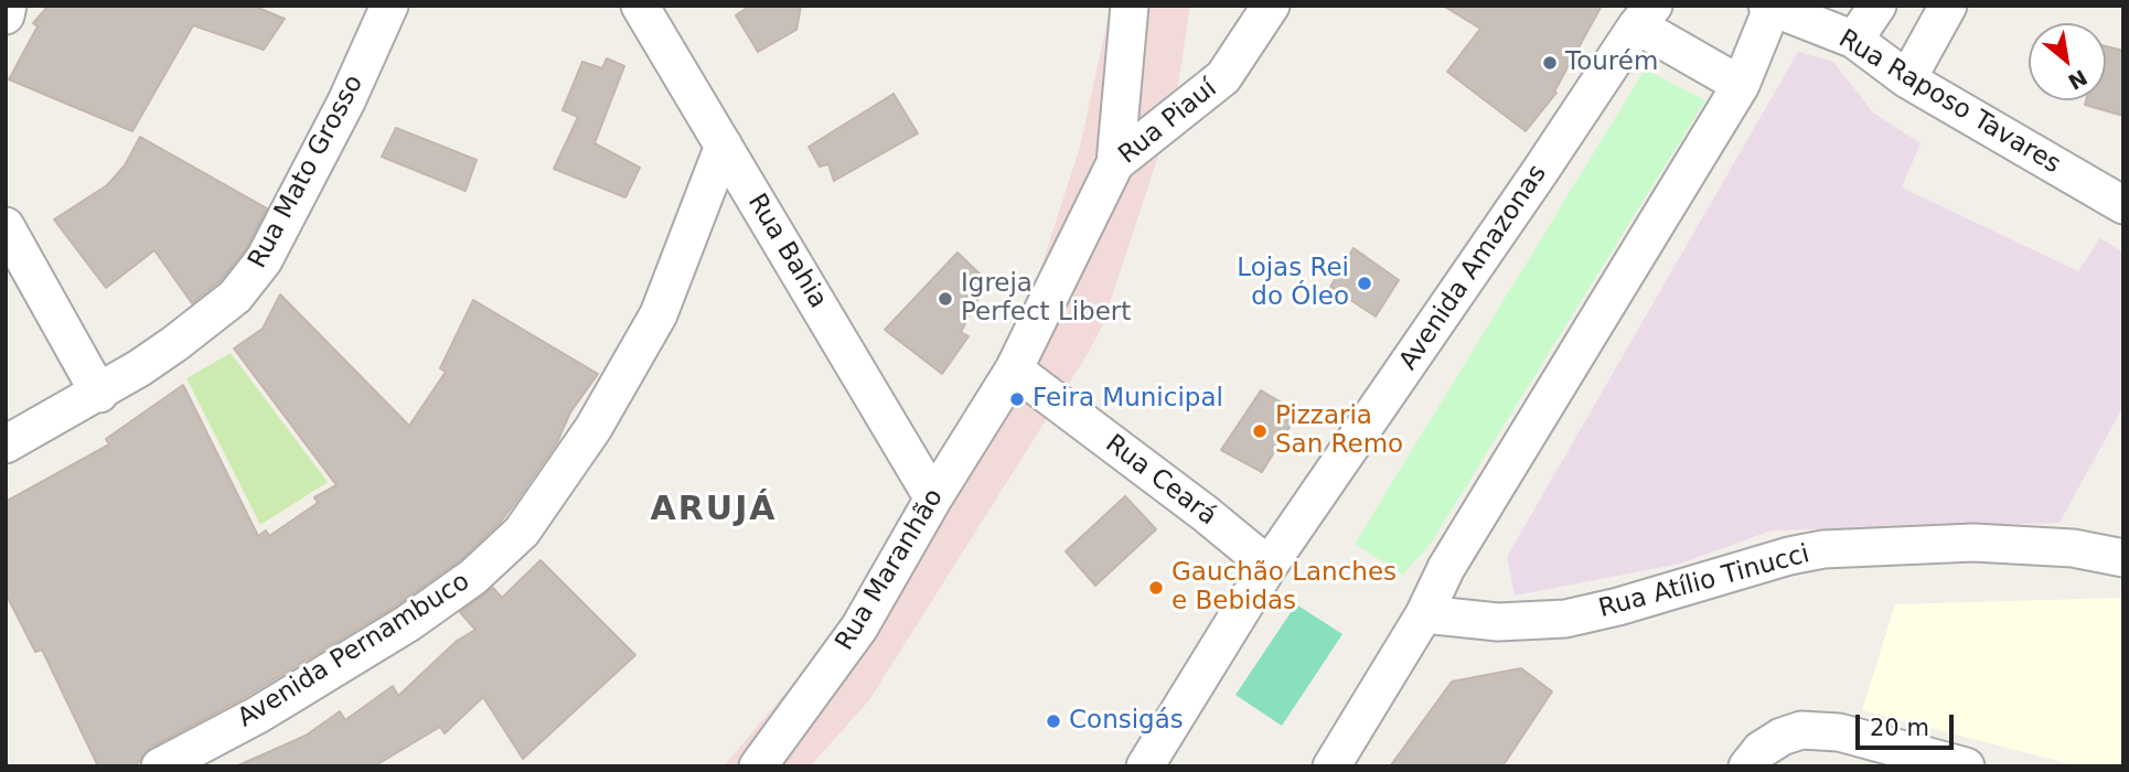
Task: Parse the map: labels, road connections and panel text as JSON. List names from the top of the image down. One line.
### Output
{"streets":{"street":["Rua Raposo Tavares","Rua Piauí","Rua Mato Grosso","Rua Bahia","Avenida Amazonas","Rua Ceará","Rua Maranhão","Rua Atílio Tinucci","Avenida Pernambuco"]},"crossings":[["Rua Piauí","Rua Ceará"],["Rua Piauí","Rua Maranhão"],["Rua Bahia","Rua Maranhão"],["Rua Bahia","Avenida Pernambuco"],["Avenida Amazonas","Rua Ceará"],["Rua Ceará","Rua Maranhão"]],"districts":["ARUJÁ"],"places":["Tourém","Lojas Rei do Óleo","Igreja Perfect Libert","Feira Municipal","Pizzaria San Remo","Gauchão Lanches e Bebidas","Consigás"],"scale_bar":"20 m","north":"bottom right"}
